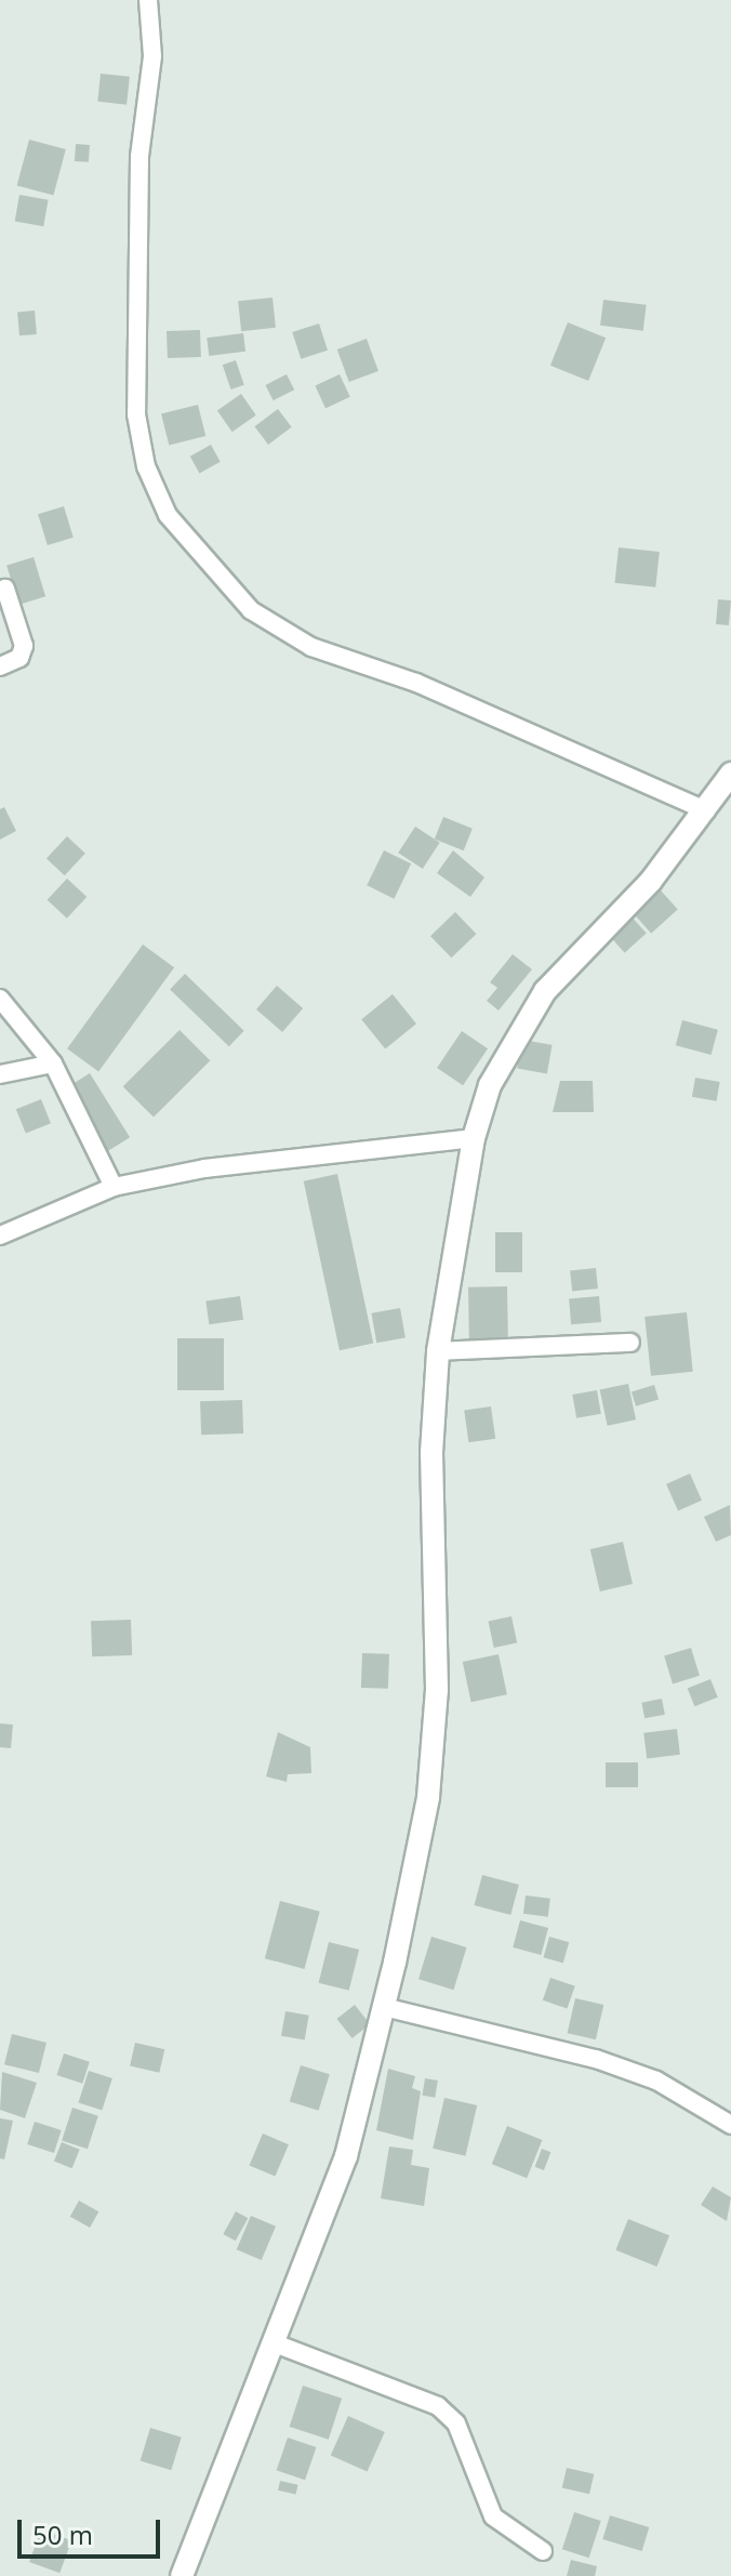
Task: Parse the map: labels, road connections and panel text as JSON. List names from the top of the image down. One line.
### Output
{"scale_bar":"50 m"}
